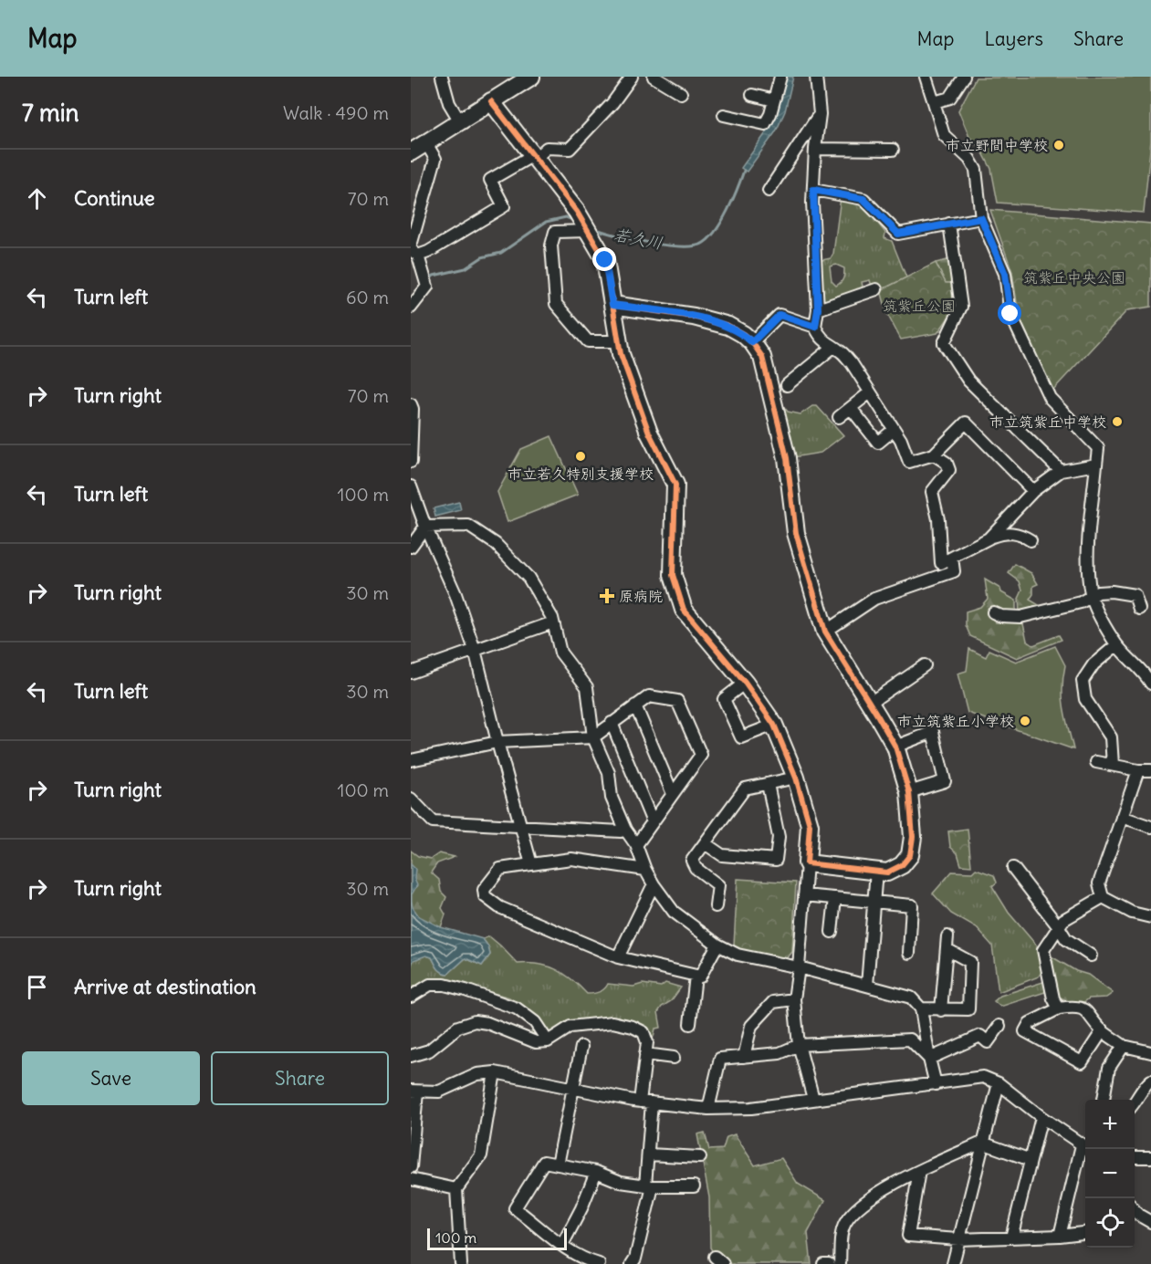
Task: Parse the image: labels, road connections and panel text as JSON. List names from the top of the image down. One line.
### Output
{"water":["若久川"],"parks":["筑紫丘中央公園","筑紫丘公園"],"places":{"other":["市立野間中学校","市立筑紫丘中学校","市立若久特別支援学校","市立筑紫丘小学校"],"health":["原病院"]},"scale_bar":"100 m","page":{"header":"Map","nav":["Map","Layers","Share"],"heading":["7 min","Walk · 490 m"],"list":[["Continue","70 m"],["Turn left","60 m"],["Turn right","70 m"],["Turn left","100 m"],["Turn right","30 m"],["Turn left","30 m"],["Turn right","100 m"],["Turn right","30 m"],"Arrive at destination"],"buttons":["Save","Share"],"map_buttons":["+","−"],"scale":"100 m"}}
